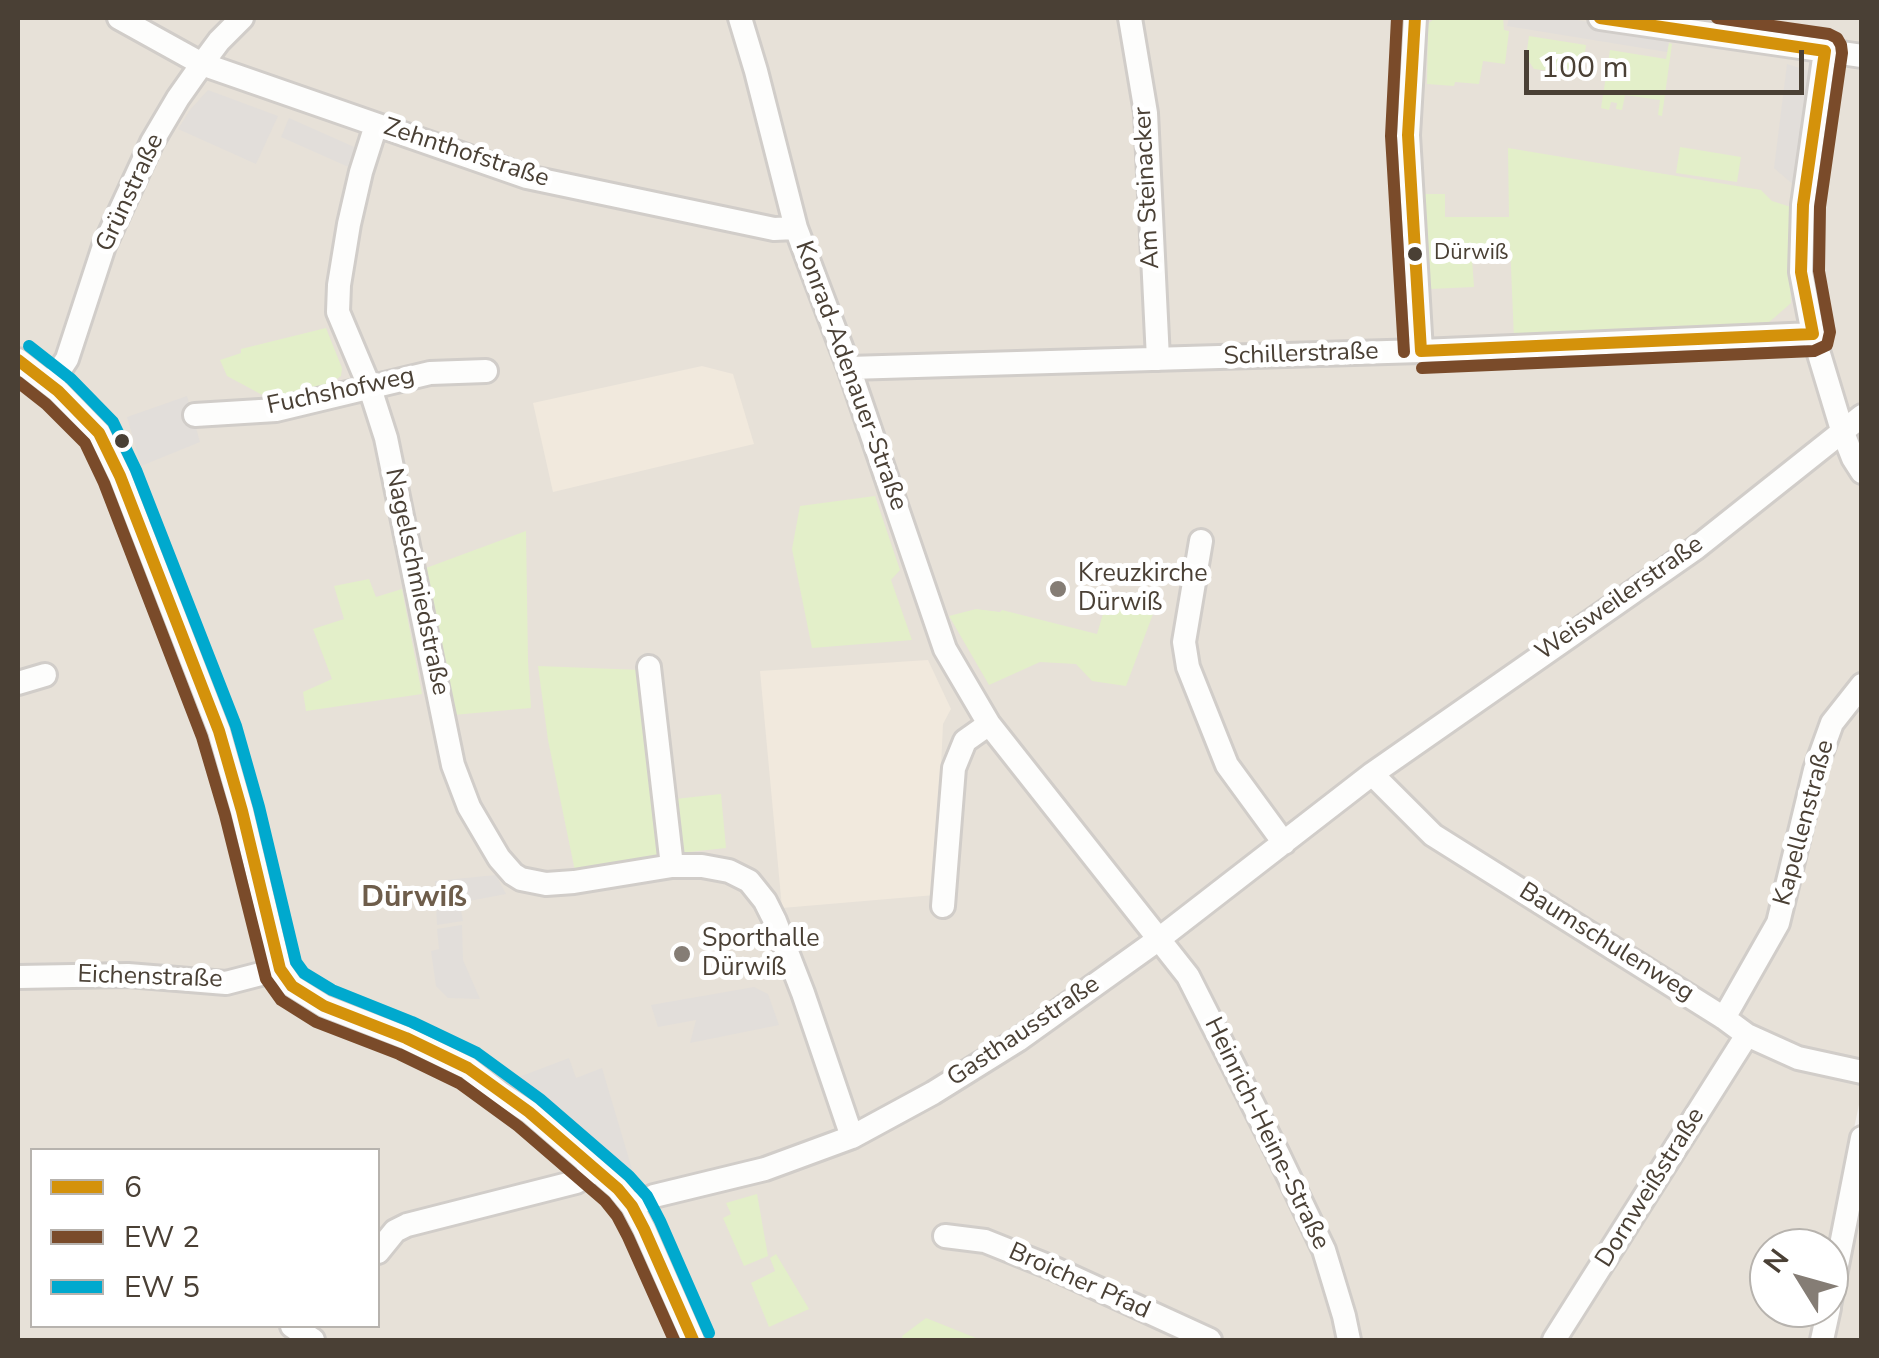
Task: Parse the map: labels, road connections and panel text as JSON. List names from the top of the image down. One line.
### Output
{"streets":{"street":["Zehnthofstraße","Am Steinacker","Grünstraße","Schillerstraße","Konrad-Adenauer-Straße","Fuchshofweg","Nagelschmiedstraße","Weisweilerstraße","Kapellenstraße","Baumschulenweg","Eichenstraße","Gasthausstraße","Heinrich-Heine-Straße","Dornweißstraße","Broicher Pfad"]},"crossings":[["Zehnthofstraße","Grünstraße"],["Zehnthofstraße","Konrad-Adenauer-Straße"],["Zehnthofstraße","Nagelschmiedstraße"],["Am Steinacker","Schillerstraße"],["Schillerstraße","Konrad-Adenauer-Straße"],["Konrad-Adenauer-Straße","Gasthausstraße"],["Konrad-Adenauer-Straße","Heinrich-Heine-Straße"],["Fuchshofweg","Nagelschmiedstraße"],["Nagelschmiedstraße","Gasthausstraße"],["Weisweilerstraße","Baumschulenweg"],["Weisweilerstraße","Gasthausstraße"],["Kapellenstraße","Baumschulenweg"],["Baumschulenweg","Gasthausstraße"],["Baumschulenweg","Dornweißstraße"],["Gasthausstraße","Heinrich-Heine-Straße"]],"districts":["Dürwiß"],"places":["Dürwiß","Kreuzkirche Dürwiß","Sporthalle Dürwiß"],"lines":["transit line 6"],"legend":["6","EW 2","EW 5"],"scale_bar":"100 m","north":"top left"}
